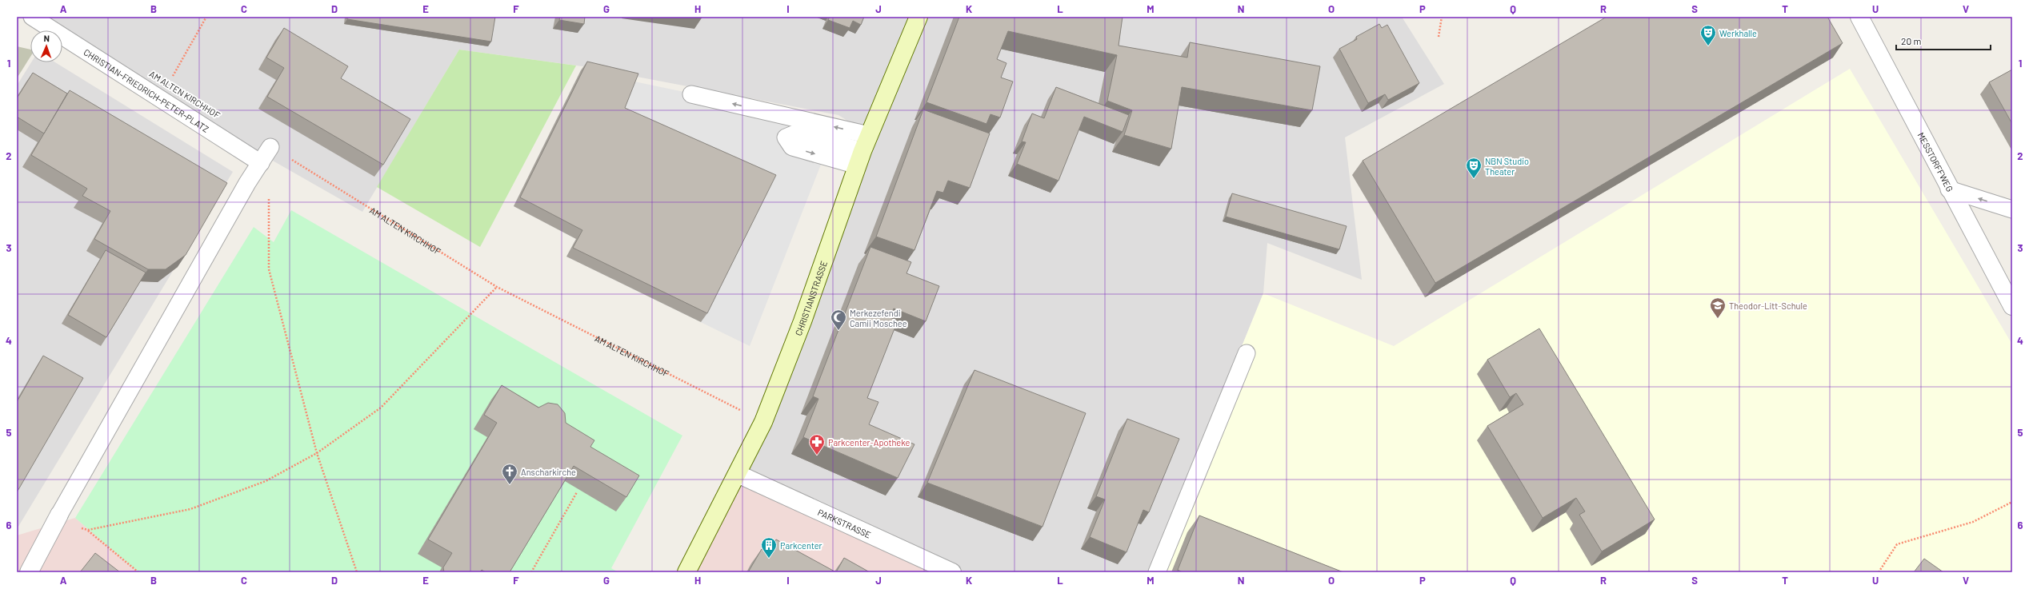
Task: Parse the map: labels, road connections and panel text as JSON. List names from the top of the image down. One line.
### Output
{"streets":{"street":["MESSTORFFWEG","CHRISTIANSTRASSE","PARKSTRASSE"],"lane":["CHRISTIAN-FRIEDRICH-PETER-PLATZ"],"path":["AM ALTEN KIRCHHOF"]},"crossings":[["AM ALTEN KIRCHHOF","CHRISTIANSTRASSE"],["CHRISTIANSTRASSE","PARKSTRASSE"]],"places":{"theatre":["Werkhalle","NBN Studio Theater"],"school or university":["Theodor-Litt-Schule"],"mosque":["Merkezefendi Camii Moschee"],"pharmacy":["Parkcenter-Apotheke"],"church":["Anscharkirche"],"building":["Parkcenter"]},"scale_bar":"20 m","north":"top","grid":{"columns":["A","B","C","D","E","F","G","H","I","J","K","L","M","N","O","P","Q","R","S","T","U","V"],"rows":["1","2","3","4","5","6"]}}
